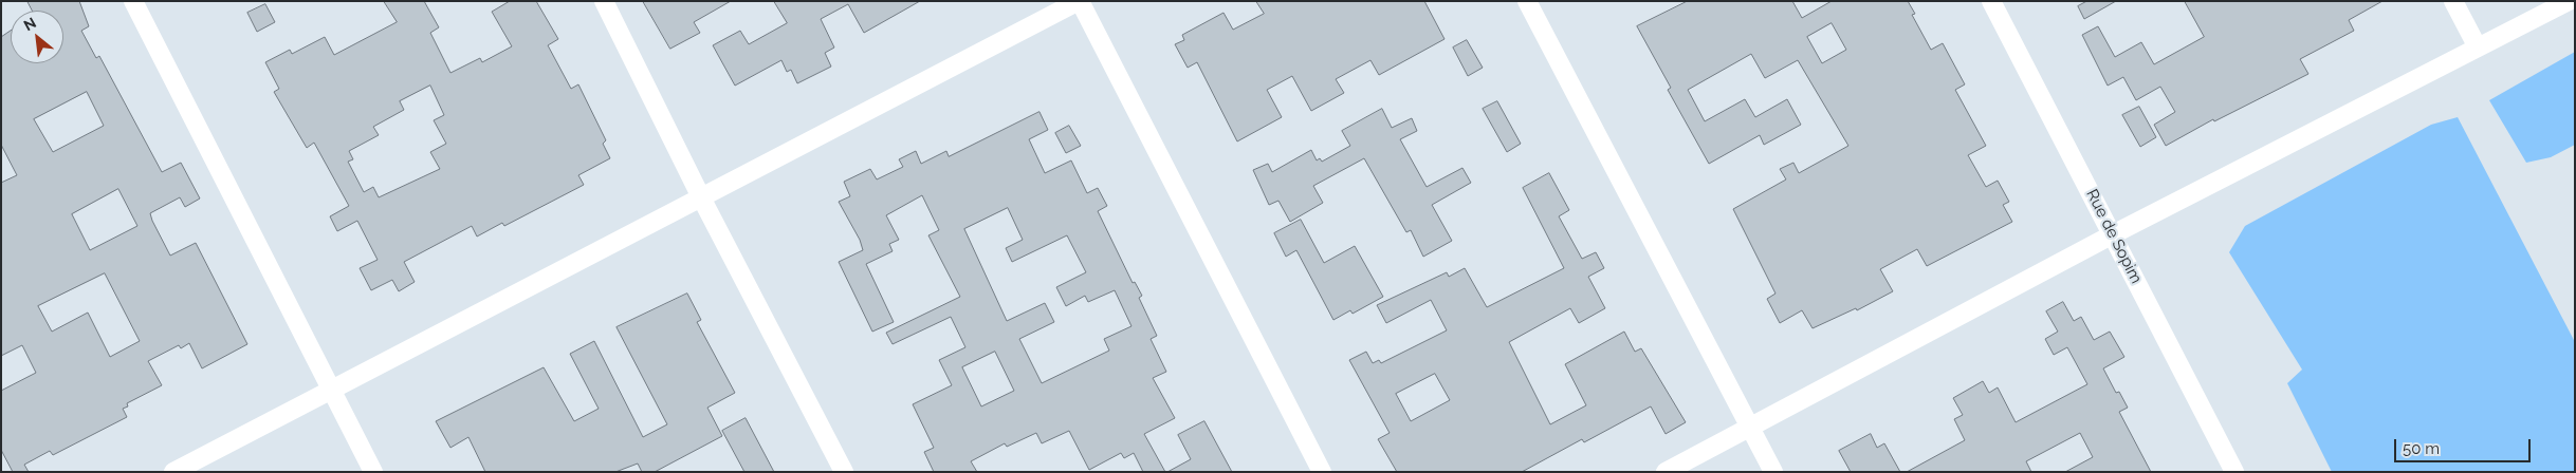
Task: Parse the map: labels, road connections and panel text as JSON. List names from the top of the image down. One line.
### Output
{"streets":{"street":["Rue de Sopim"]},"scale_bar":"50 m","north":"top left"}
